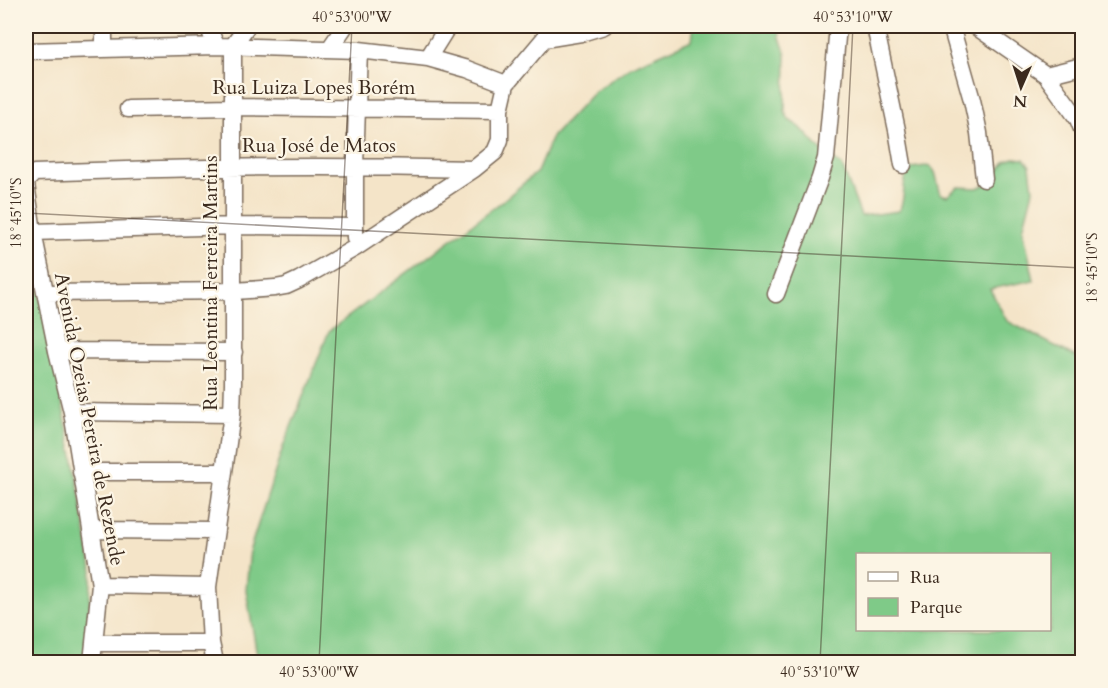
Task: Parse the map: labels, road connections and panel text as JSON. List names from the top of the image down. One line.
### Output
{"streets":{"street":["Rua Luiza Lopes Borém","Rua José de Matos","Rua Leontina Ferreira Martins","Avenida Ozeias Pereira de Rezende"]},"crossings":[["Rua Luiza Lopes Borém","Rua Leontina Ferreira Martins"],["Rua José de Matos","Rua Leontina Ferreira Martins"],["Rua José de Matos","Avenida Ozeias Pereira de Rezende"]],"legend":["Rua","Parque"],"north":"bottom","coordinates":["40°53'00\"W","40°53'10\"W","18°45'10\"S"]}
